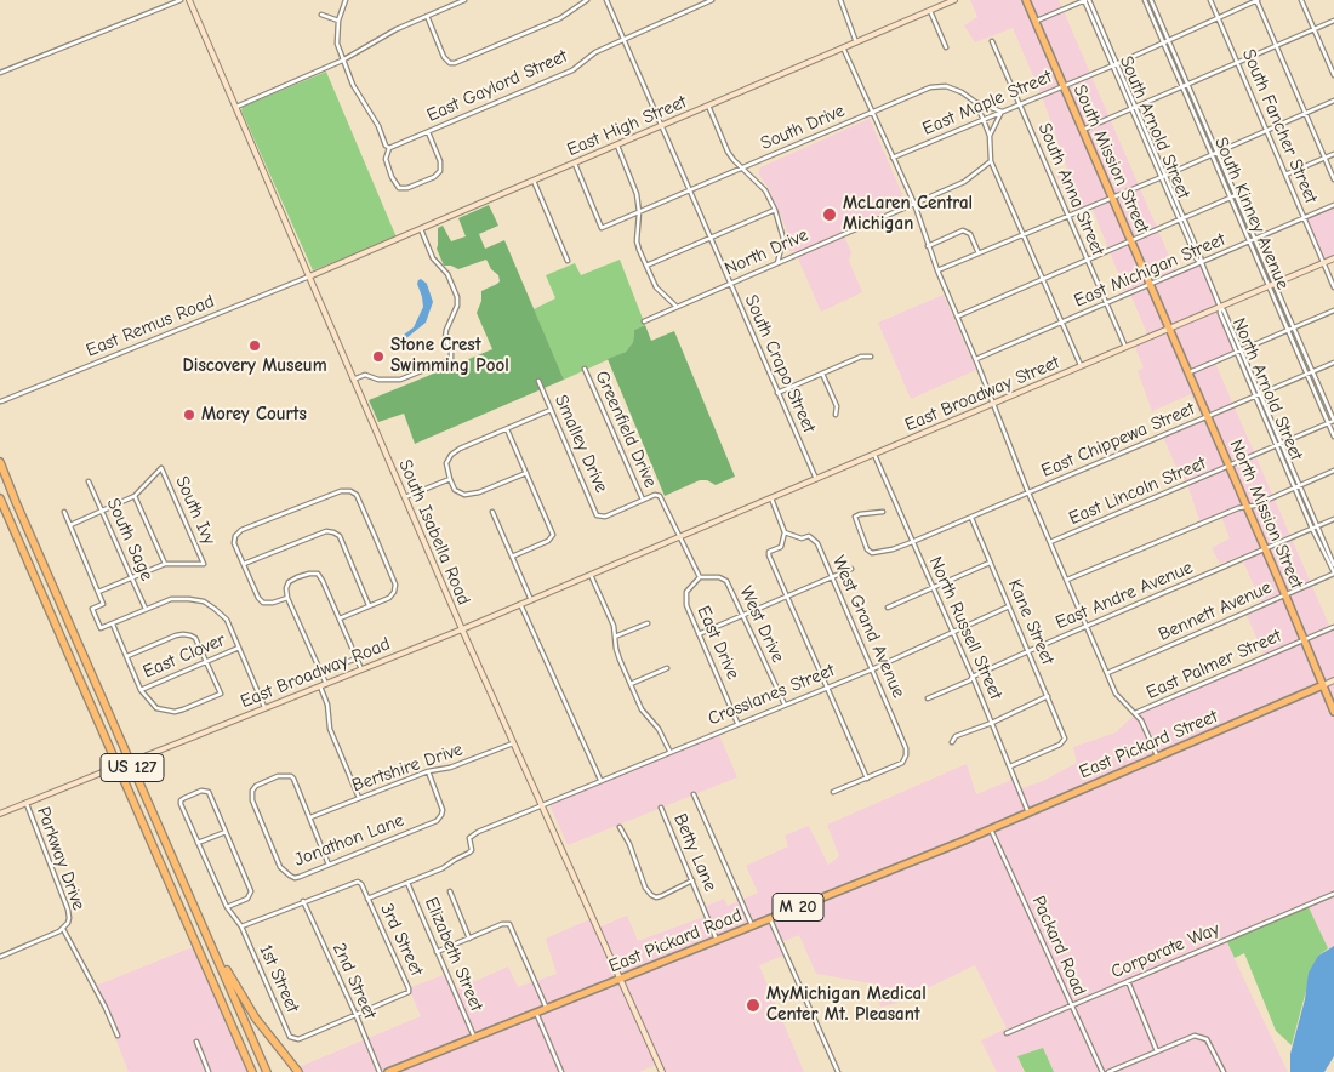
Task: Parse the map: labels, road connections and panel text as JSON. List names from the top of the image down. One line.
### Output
{"streets":{"highway":["US 127"],"main road":["South Mission Street","North Mission Street","East Pickard Street","M 20","East Pickard Road"],"street":["East Gaylord Street","East Maple Street","East High Street","South Fancher Street","South Drive","South Arnold Street","South Anna Street","South Kinney Avenue","North Drive","East Michigan Street","East Remus Road","South Crapo Street","North Arnold Street","East Broadway Street","Greenfield Drive","East Chippewa Street","Smalley Drive","East Lincoln Street","South Ivy","South Isabella Road","South Sage","East Andre Avenue","Bennett Avenue","Kane Street","West Drive","West Grand Avenue","North Russell Street","East Drive","East Clover","East Palmer Street","East Broadway Road","Crosslanes Street","Bertshire Drive","Jonathon Lane","Betty Lane","Parkway Drive","3rd Street","Packard Road","Corporate Way","Elizabeth Street","1st Street","2nd Street"]},"crossings":[["East Gaylord Street","South Crapo Street"],["East Maple Street","South Fancher Street"],["East Maple Street","South Drive"],["East Maple Street","South Arnold Street"],["East Maple Street","South Mission Street"],["East Maple Street","South Anna Street"],["East Maple Street","South Kinney Avenue"],["East High Street","South Drive"],["East High Street","East Remus Road"],["East High Street","South Crapo Street"],["East High Street","South Isabella Road"],["South Fancher Street","East Michigan Street"],["South Fancher Street","East Broadway Street"],["South Drive","South Crapo Street"],["South Arnold Street","East Michigan Street"],["South Arnold Street","North Arnold Street"],["South Arnold Street","East Broadway Street"],["South Mission Street","East Michigan Street"],["South Mission Street","East Broadway Street"],["South Mission Street","North Mission Street"],["South Anna Street","East Michigan Street"],["South Anna Street","East Broadway Street"],["South Kinney Avenue","East Michigan Street"],["South Kinney Avenue","East Broadway Street"],["South Kinney Avenue","East Chippewa Street"],["South Kinney Avenue","East Lincoln Street"],["North Drive","South Crapo Street"],["East Remus Road","South Isabella Road"],["South Crapo Street","East Broadway Street"],["North Arnold Street","East Broadway Street"],["North Arnold Street","East Chippewa Street"],["North Arnold Street","East Lincoln Street"],["North Arnold Street","East Andre Avenue"],["North Arnold Street","Bennett Avenue"],["East Broadway Street","North Mission Street"],["East Broadway Street","North Russell Street"],["East Broadway Street","East Broadway Road"],["Greenfield Drive","Smalley Drive"],["East Chippewa Street","North Mission Street"],["East Chippewa Street","Kane Street"],["East Chippewa Street","North Russell Street"],["East Lincoln Street","North Mission Street"],["North Mission Street","East Andre Avenue"],["North Mission Street","Bennett Avenue"],["North Mission Street","East Palmer Street"],["North Mission Street","East Pickard Street"],["South Isabella Road","East Broadway Road"],["South Isabella Road","Crosslanes Street"],["South Isabella Road","Bertshire Drive"],["South Isabella Road","East Pickard Road"],["East Andre Avenue","Kane Street"],["East Andre Avenue","North Russell Street"],["Kane Street","North Russell Street"],["Kane Street","Crosslanes Street"],["West Drive","East Drive"],["West Drive","Crosslanes Street"],["West Grand Avenue","Crosslanes Street"],["North Russell Street","Crosslanes Street"],["North Russell Street","East Pickard Street"],["East Drive","Crosslanes Street"],["East Broadway Road","Parkway Drive"],["Crosslanes Street","Elizabeth Street"],["East Pickard Street","East Pickard Road"],["East Pickard Street","Packard Road"],["Bertshire Drive","Jonathon Lane"],["Betty Lane","East Pickard Road"],["3rd Street","1st Street"],["3rd Street","2nd Street"],["East Pickard Road","Elizabeth Street"],["Packard Road","Corporate Way"],["1st Street","2nd Street"]],"places":["McLaren Central Michigan","Discovery Museum","Stone Crest Swimming Pool","Morey Courts","MyMichigan Medical Center Mt. Pleasant"]}
